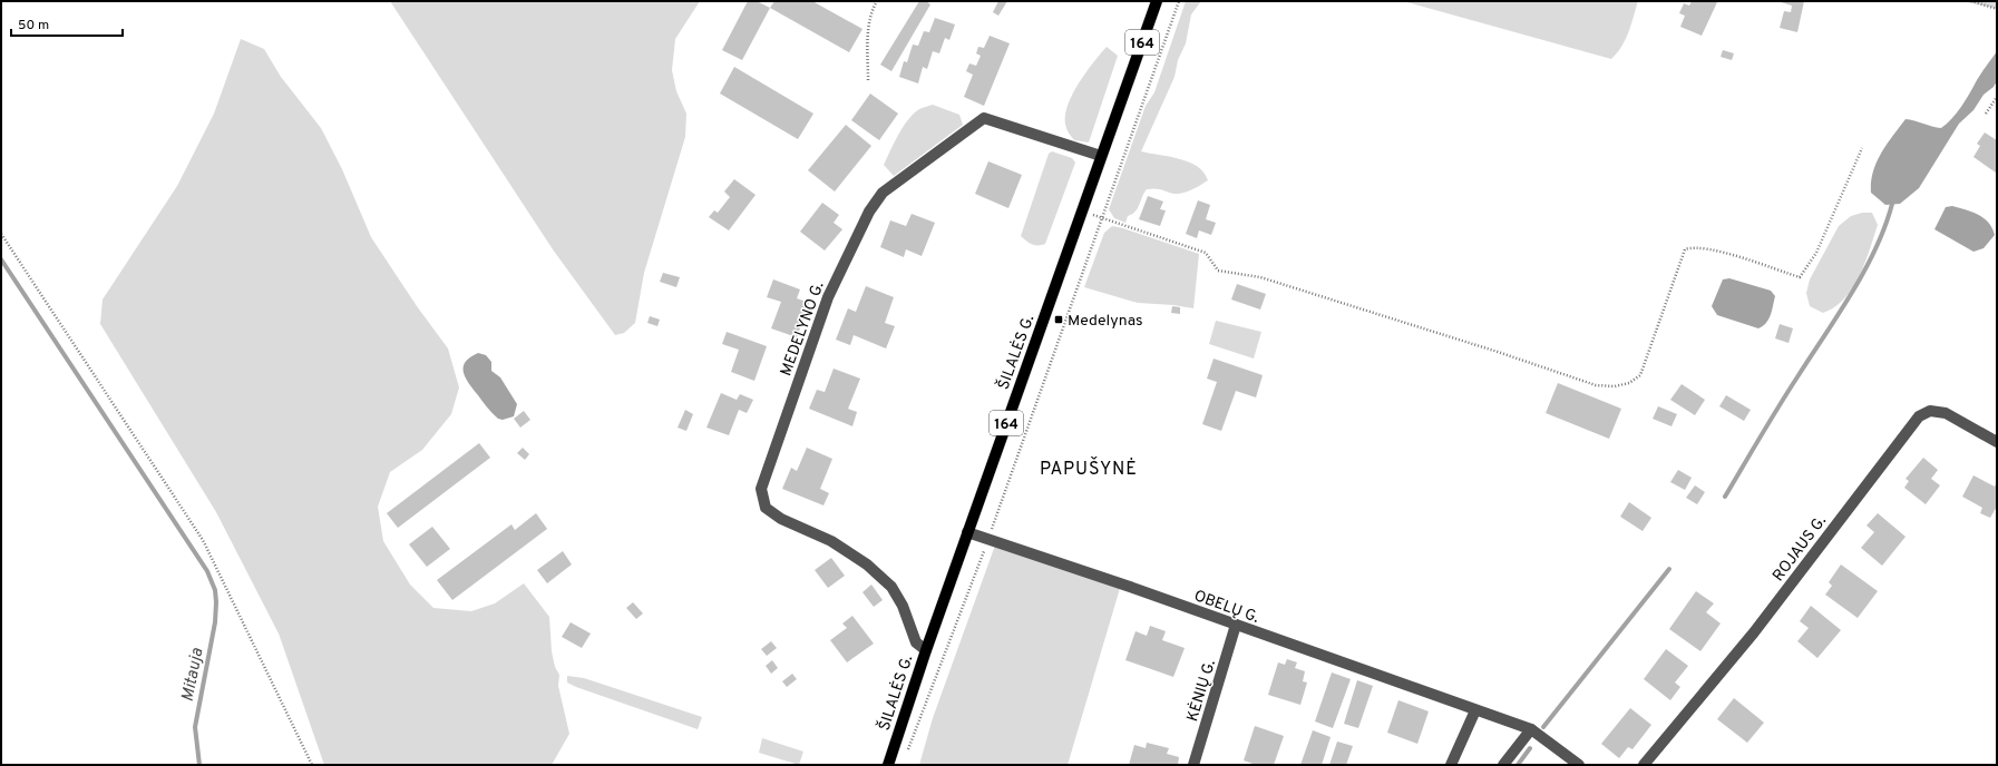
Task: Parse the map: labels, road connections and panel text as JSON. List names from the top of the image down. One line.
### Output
{"streets":{"main road":["164","ŠILALĖS G."],"street":["MEDELYNO G.","ROJAUS G.","OBELŲ G.","KĖNIŲ G."]},"crossings":[["MEDELYNO G.","ŠILALĖS G."],["ŠILALĖS G.","OBELŲ G."],["OBELŲ G.","KĖNIŲ G."]],"districts":["PAPUŠYNĖ"],"water":["Mitauja"],"places":{"transit":["Medelynas"]},"scale_bar":"50 m"}
